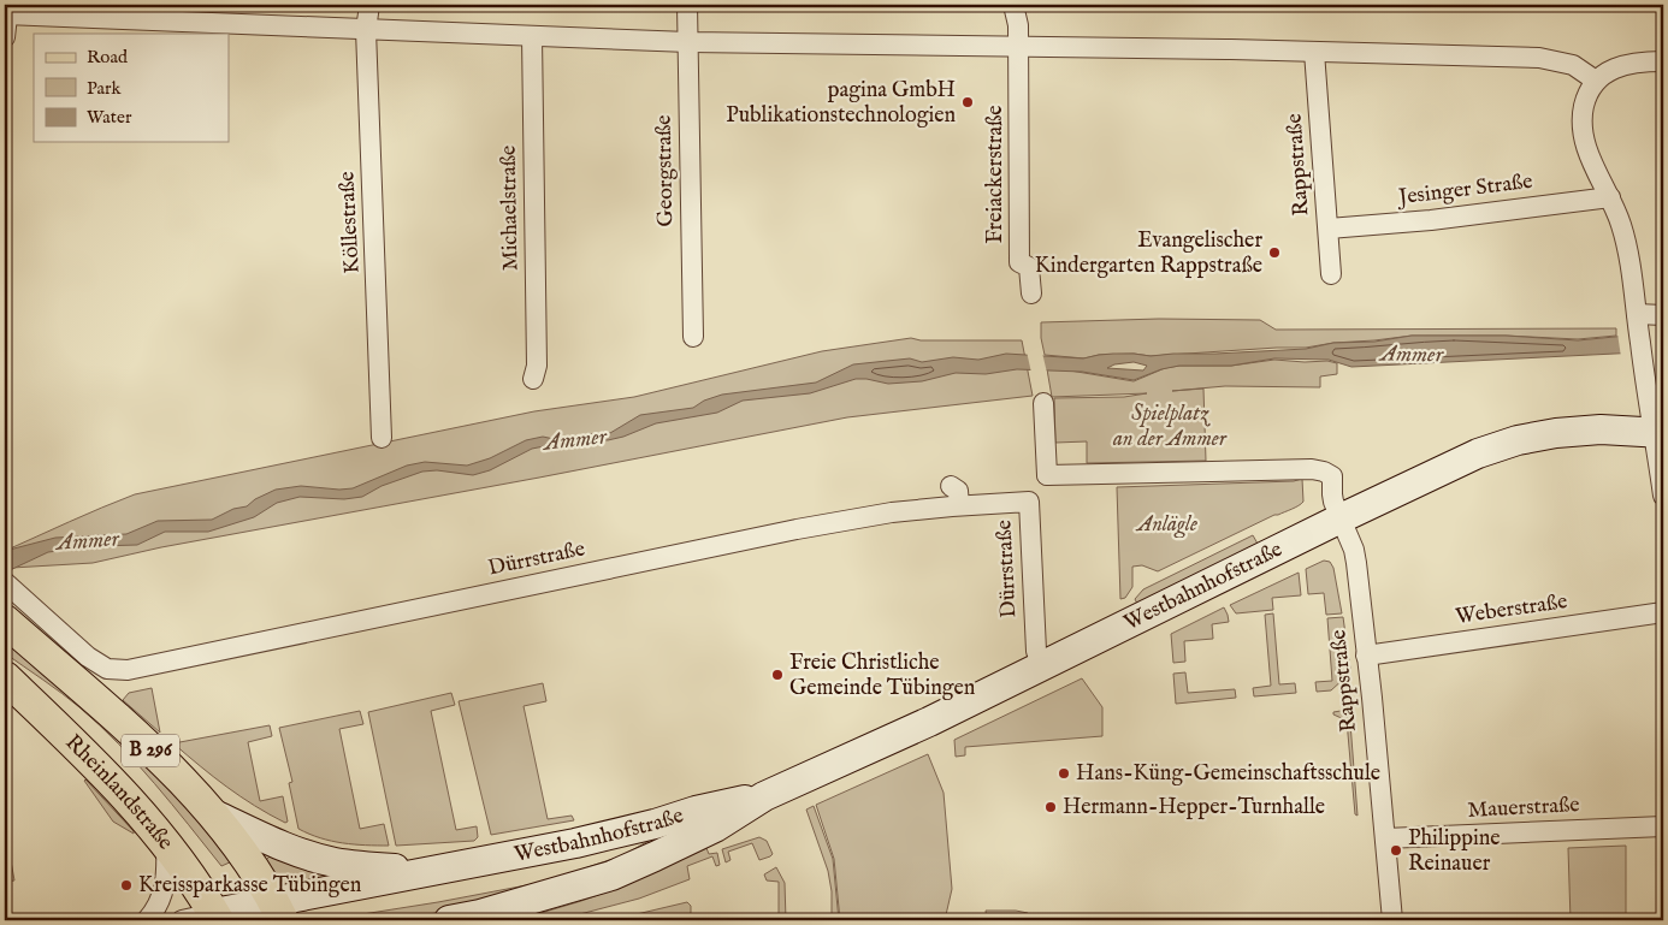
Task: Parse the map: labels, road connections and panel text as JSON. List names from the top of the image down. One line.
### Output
{"streets":{"main road":["Westbahnhofstraße","B 296","Rheinlandstraße"],"street":["Rappstraße","Georgstraße","Freiackerstraße","Jesinger Straße","Michaelstraße","Köllestraße","Dürrstraße","Weberstraße","Mauerstraße"]},"crossings":[["Rappstraße","Jesinger Straße"],["Rappstraße","Westbahnhofstraße"],["Rappstraße","Weberstraße"],["Rappstraße","Mauerstraße"],["Dürrstraße","Westbahnhofstraße"],["Westbahnhofstraße","B 296"]],"water":["Ammer"],"parks":["Spielplatz an der Ammer","Anlägle"],"places":["pagina GmbH Publikationstechnologien","Evangelischer Kindergarten Rappstraße","Freie Christliche Gemeinde Tübingen","Hans-Küng-Gemeinschaftsschule","Hermann-Hepper-Turnhalle","Philippine Reinauer","Kreissparkasse Tübingen"],"legend":["Road","Park","Water"]}
